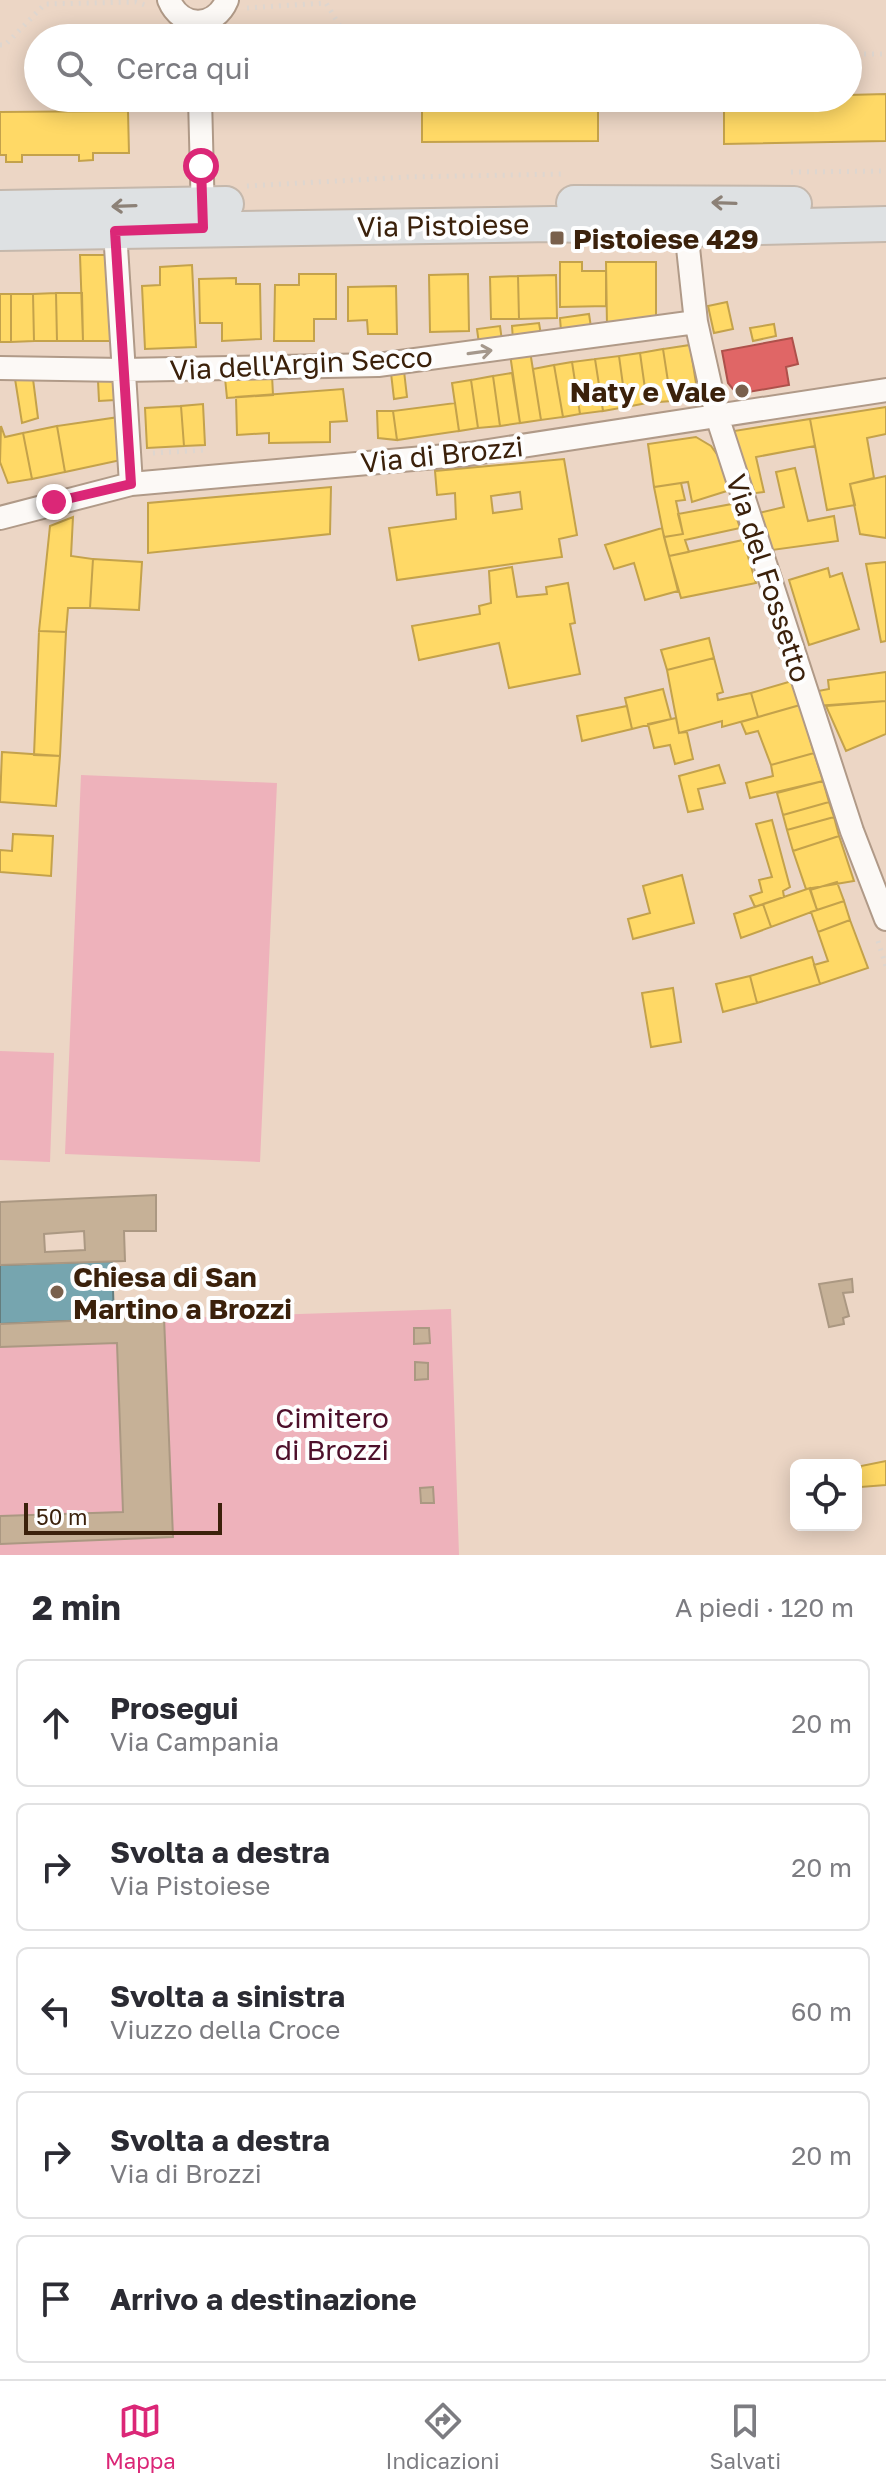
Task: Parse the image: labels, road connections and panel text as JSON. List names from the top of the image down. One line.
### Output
{"streets":{"main road":["Via Pistoiese"],"street":["Via dell'Argin Secco","Via di Brozzi","Via del Fossetto"]},"crossings":[["Via Pistoiese","Via del Fossetto"],["Via dell'Argin Secco","Via del Fossetto"],["Via di Brozzi","Via del Fossetto"]],"one_way":["Via dell'Argin Secco"],"parks":["Cimitero di Brozzi"],"places":{"transit":["Pistoiese 429"],"other":["Naty e Vale","Chiesa di San Martino a Brozzi"]},"scale_bar":"50 m","page":{"search":"Cerca qui","scale":"50 m","heading":["2 min","A piedi · 120 m"],"list":[["Prosegui","Via Campania","20 m"],["Svolta a destra","Via Pistoiese","20 m"],["Svolta a sinistra","Viuzzo della Croce","60 m"],["Svolta a destra","Via di Brozzi","20 m"],"Arrivo a destinazione"],"nav":["Mappa","Indicazioni","Salvati"]}}
